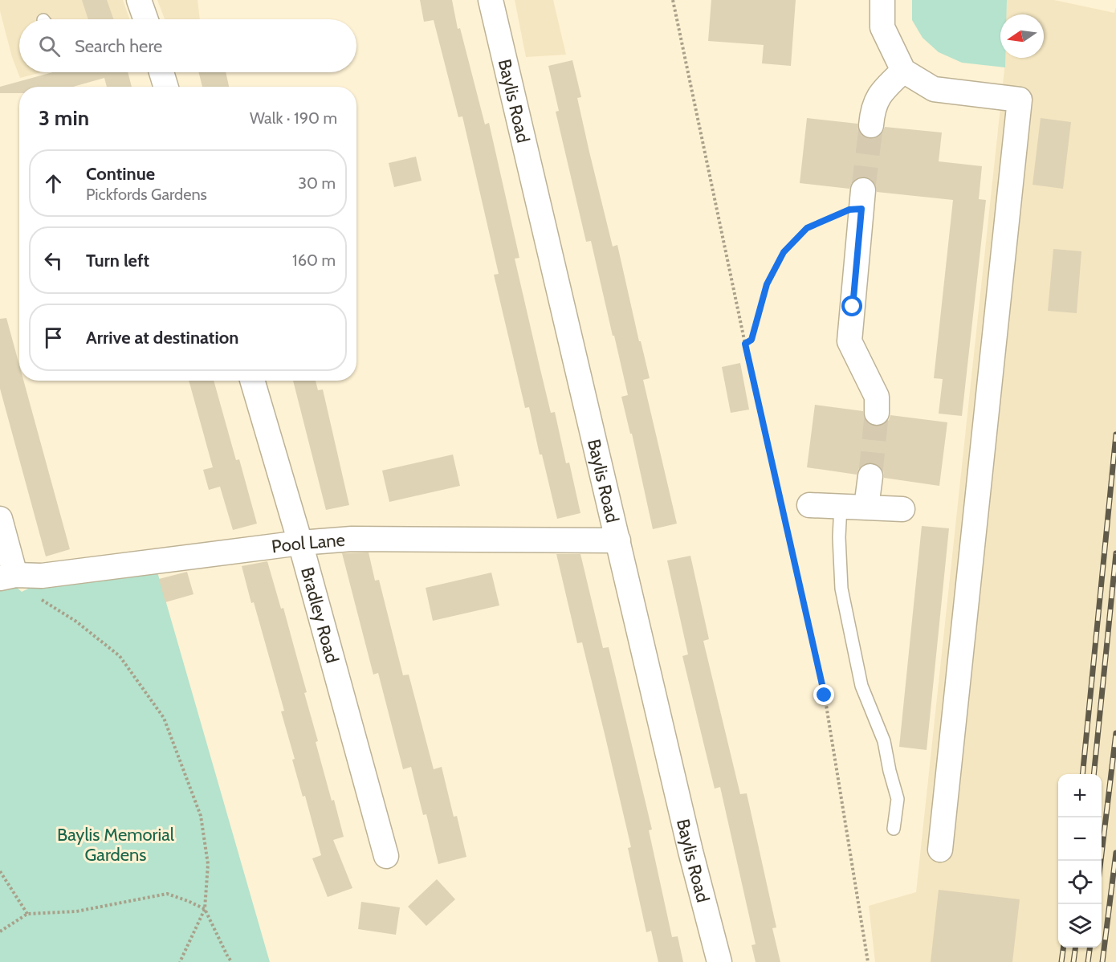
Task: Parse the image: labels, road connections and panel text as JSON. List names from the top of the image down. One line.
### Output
{"streets":{"street":["Baylis Road","Pool Lane","Bradley Road"]},"crossings":[["Baylis Road","Pool Lane"],["Pool Lane","Bradley Road"]],"parks":["Baylis Memorial Gardens"],"north":"left","page":{"search":"Search here","heading":["3 min","Walk · 190 m"],"list":[["Continue","Pickfords Gardens","30 m"],["Turn left","160 m"],"Arrive at destination"],"map_buttons":["+","−"]}}
